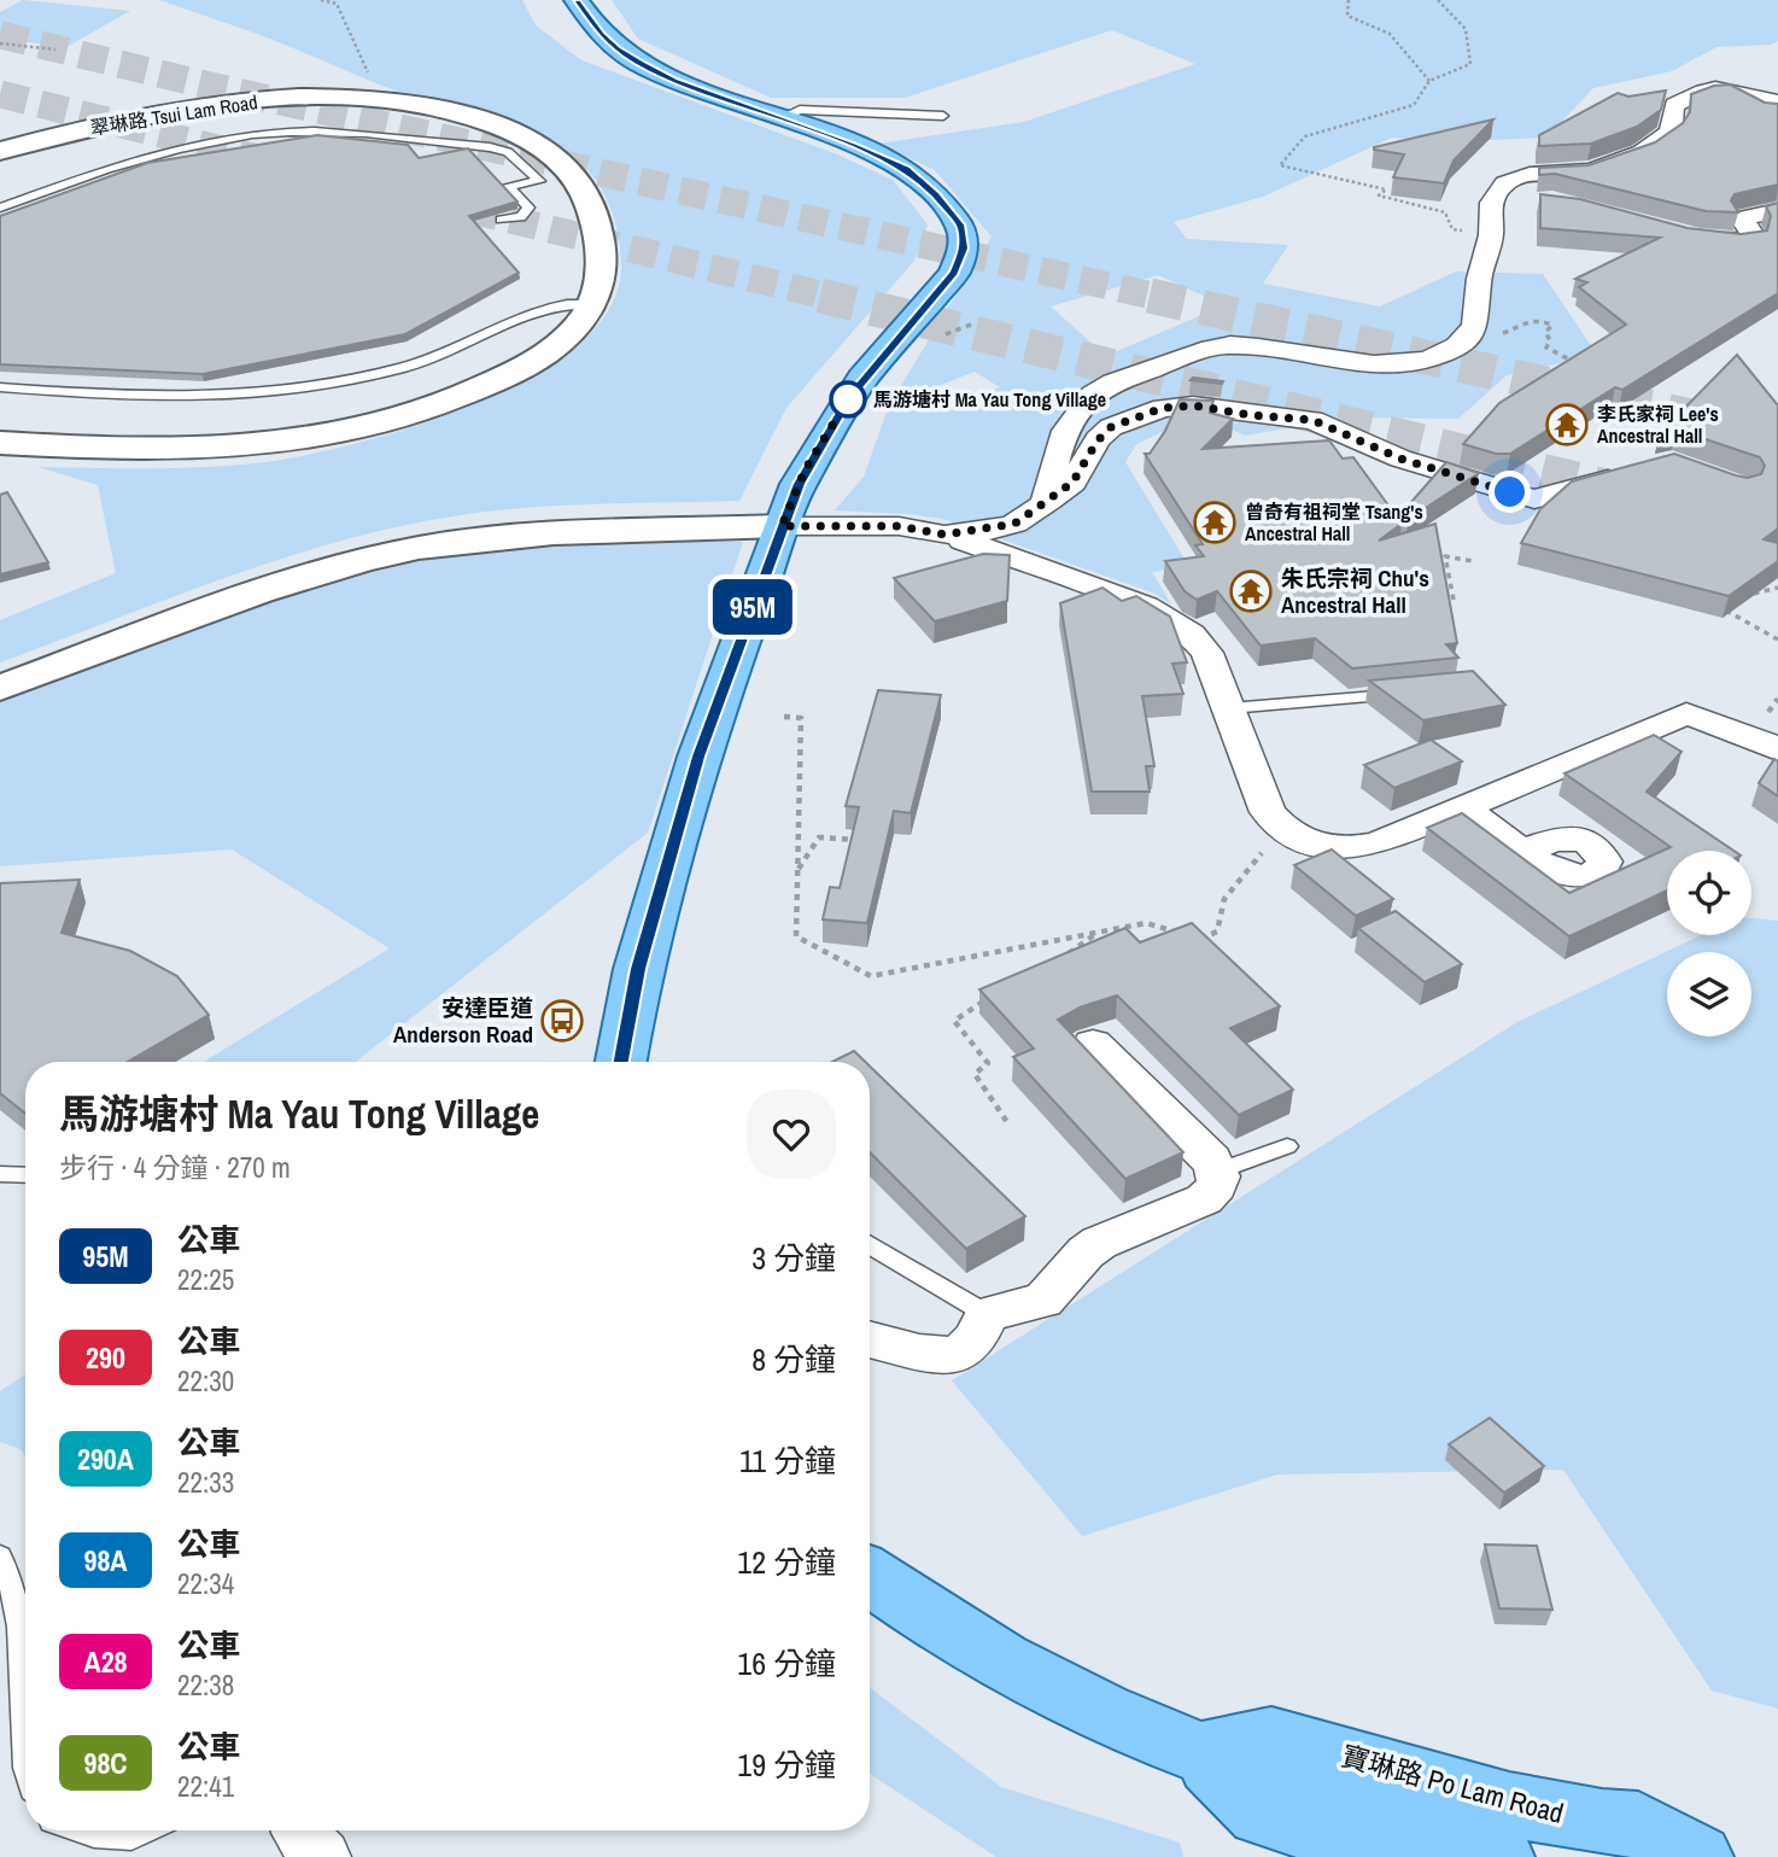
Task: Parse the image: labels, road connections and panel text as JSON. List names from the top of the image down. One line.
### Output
{"streets":{"main road":["寶琳路 Po Lam Road"],"street":["翠琳路 Tsui Lam Road"]},"places":{"other":["馬游塘村 Ma Yau Tong Village"],"temple":["李氏家祠 Lee's Ancestral Hall","曾奇有祖祠堂 Tsang's Ancestral Hall","朱氏宗祠 Chu's Ancestral Hall"],"bus stop":["安達臣道 Anderson Road"]},"lines":["bus line 95M"],"page":{"on_map":"95M","heading":["馬游塘村 Ma Yau Tong Village","步行 · 4 分鐘 · 270 m"],"list":[{"mark":"95M","name":"公車","note":"22:25","value":"3 分鐘"},{"mark":"290","name":"公車","note":"22:30","value":"8 分鐘"},{"mark":"290A","name":"公車","note":"22:33","value":"11 分鐘"},{"mark":"98A","name":"公車","note":"22:34","value":"12 分鐘"},{"mark":"A28","name":"公車","note":"22:38","value":"16 分鐘"},{"mark":"98C","name":"公車","note":"22:41","value":"19 分鐘"}]}}
